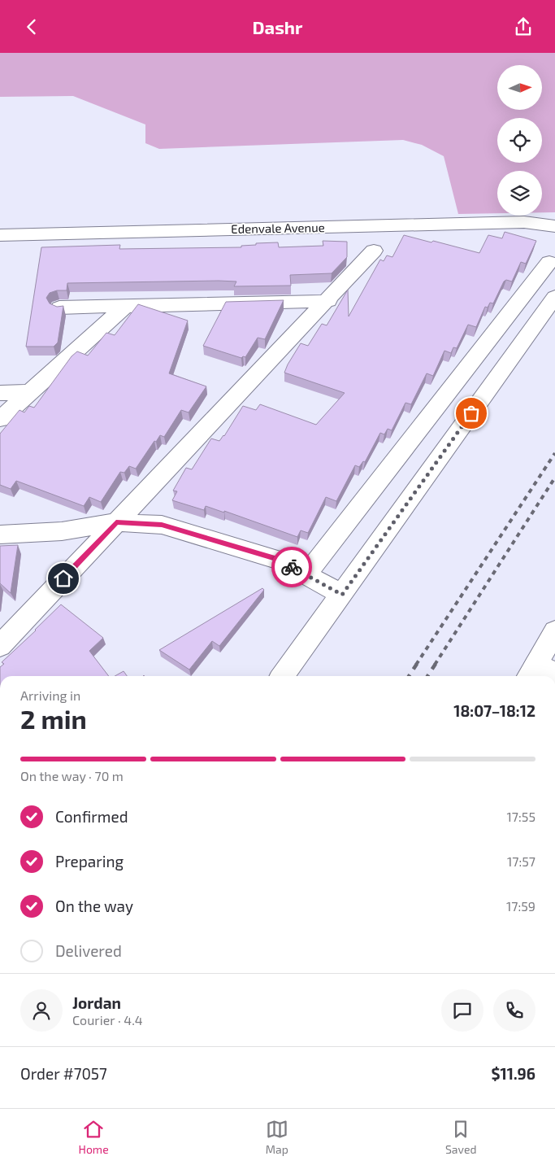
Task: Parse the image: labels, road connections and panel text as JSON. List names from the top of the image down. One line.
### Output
{"streets":{"street":["Edenvale Avenue"]},"north":"right","page":{"header":"Dashr","heading":["2 min","Arriving in","18:07–18:12"],"panel":["Jordan","Courier · 4.4","Order #7057","$11.96"],"bar":"On the way · 70 m","list":[["Confirmed","17:55"],["Preparing","17:57"],["On the way","17:59"],"Delivered"],"tabs":["Home","Map","Saved"]}}
